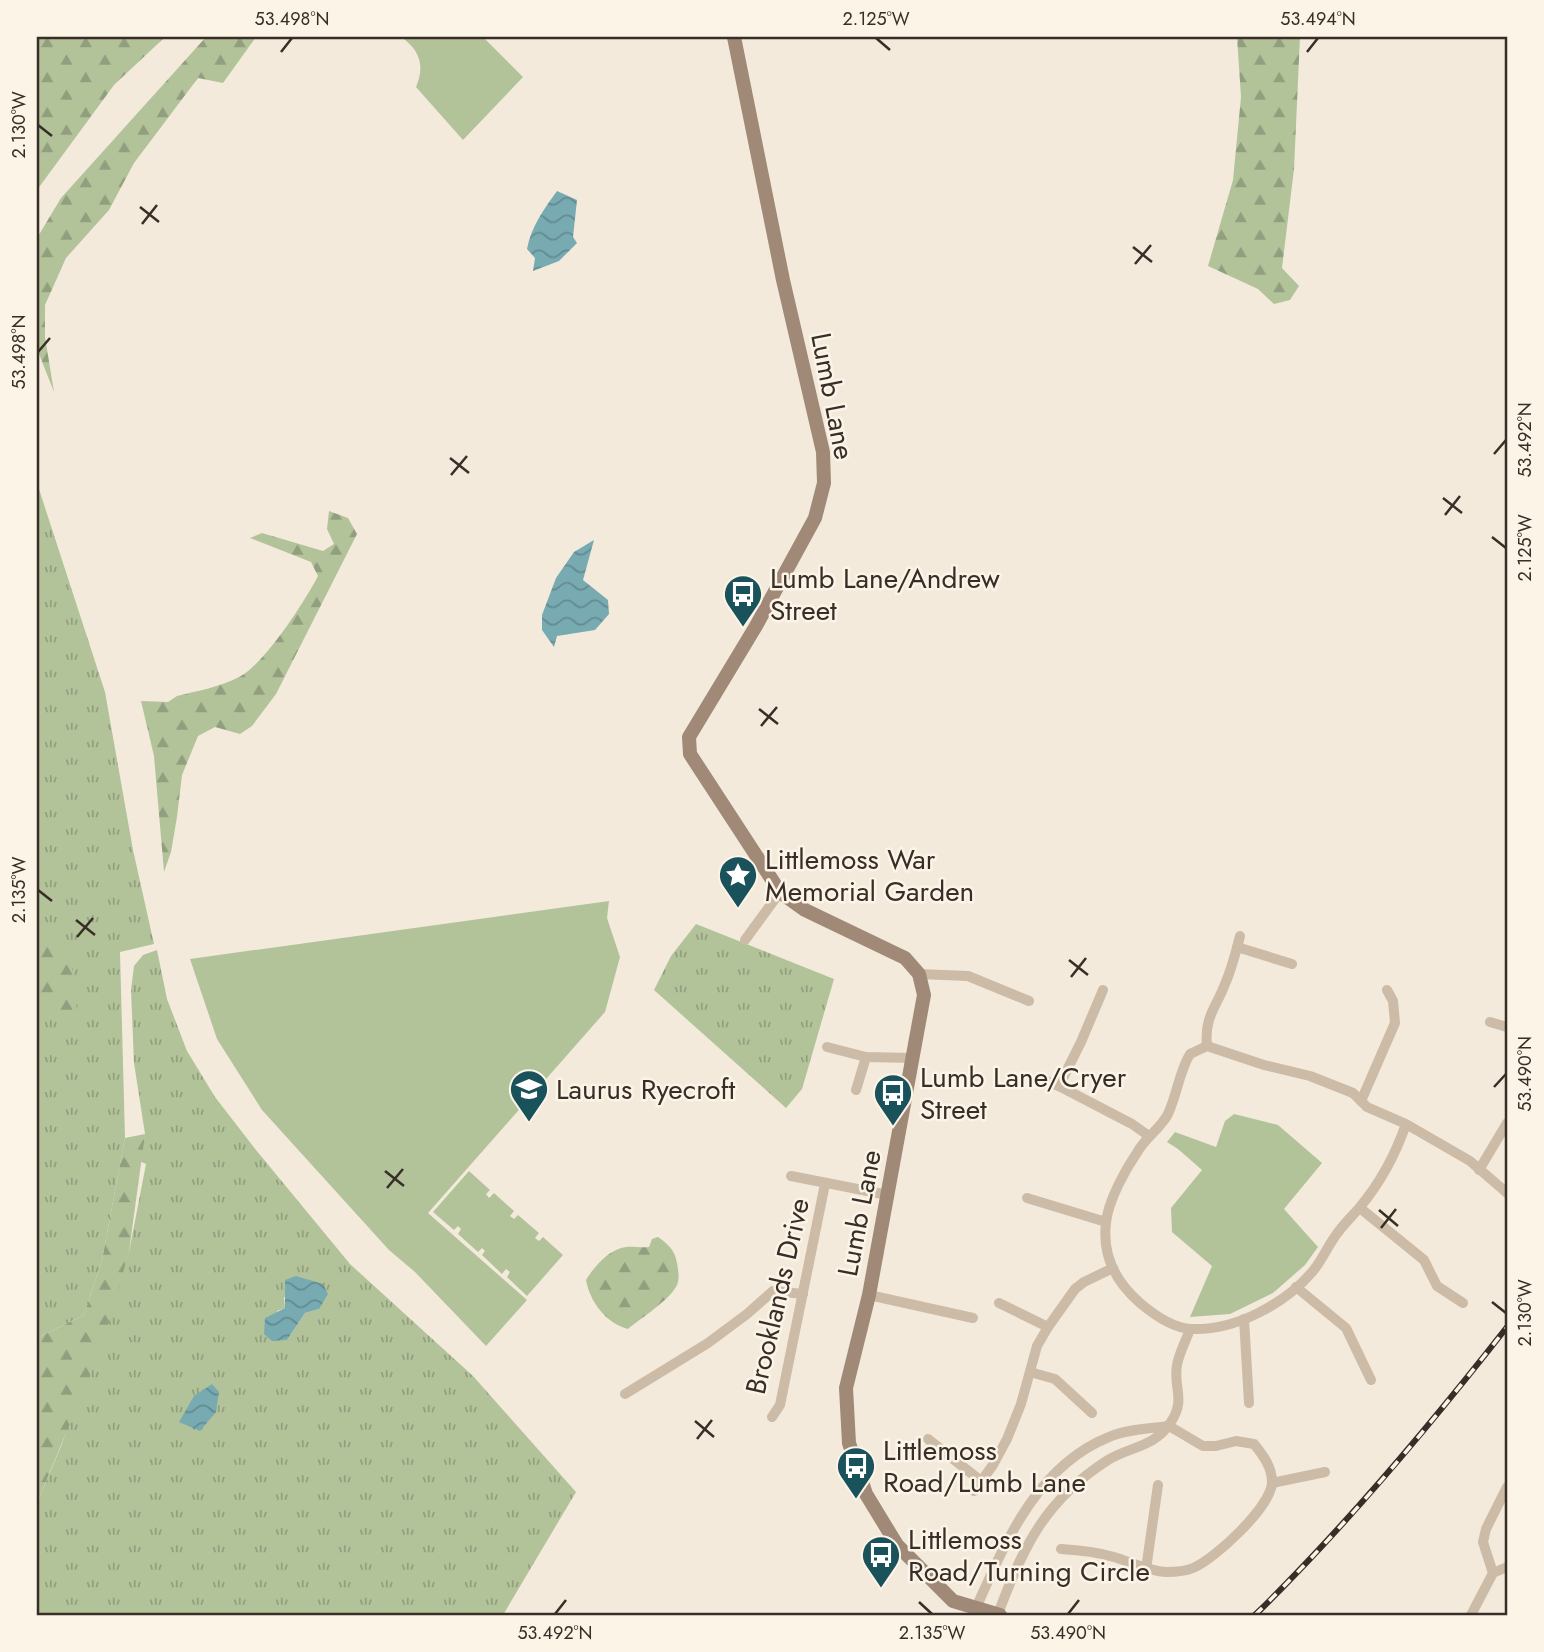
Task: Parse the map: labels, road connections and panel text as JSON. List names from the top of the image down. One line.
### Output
{"streets":{"street":["Lumb Lane","Brooklands Drive"]},"places":{"bus stop":["Lumb Lane/Andrew Street","Lumb Lane/Cryer Street","Littlemoss Road/Lumb Lane","Littlemoss Road/Turning Circle"],"place":["Littlemoss War Memorial Garden"],"school or university":["Laurus Ryecroft"]},"coordinates":["53.498°N","2.125°W","53.494°N","2.130°W","53.492°N","2.135°W","53.490°N"]}
